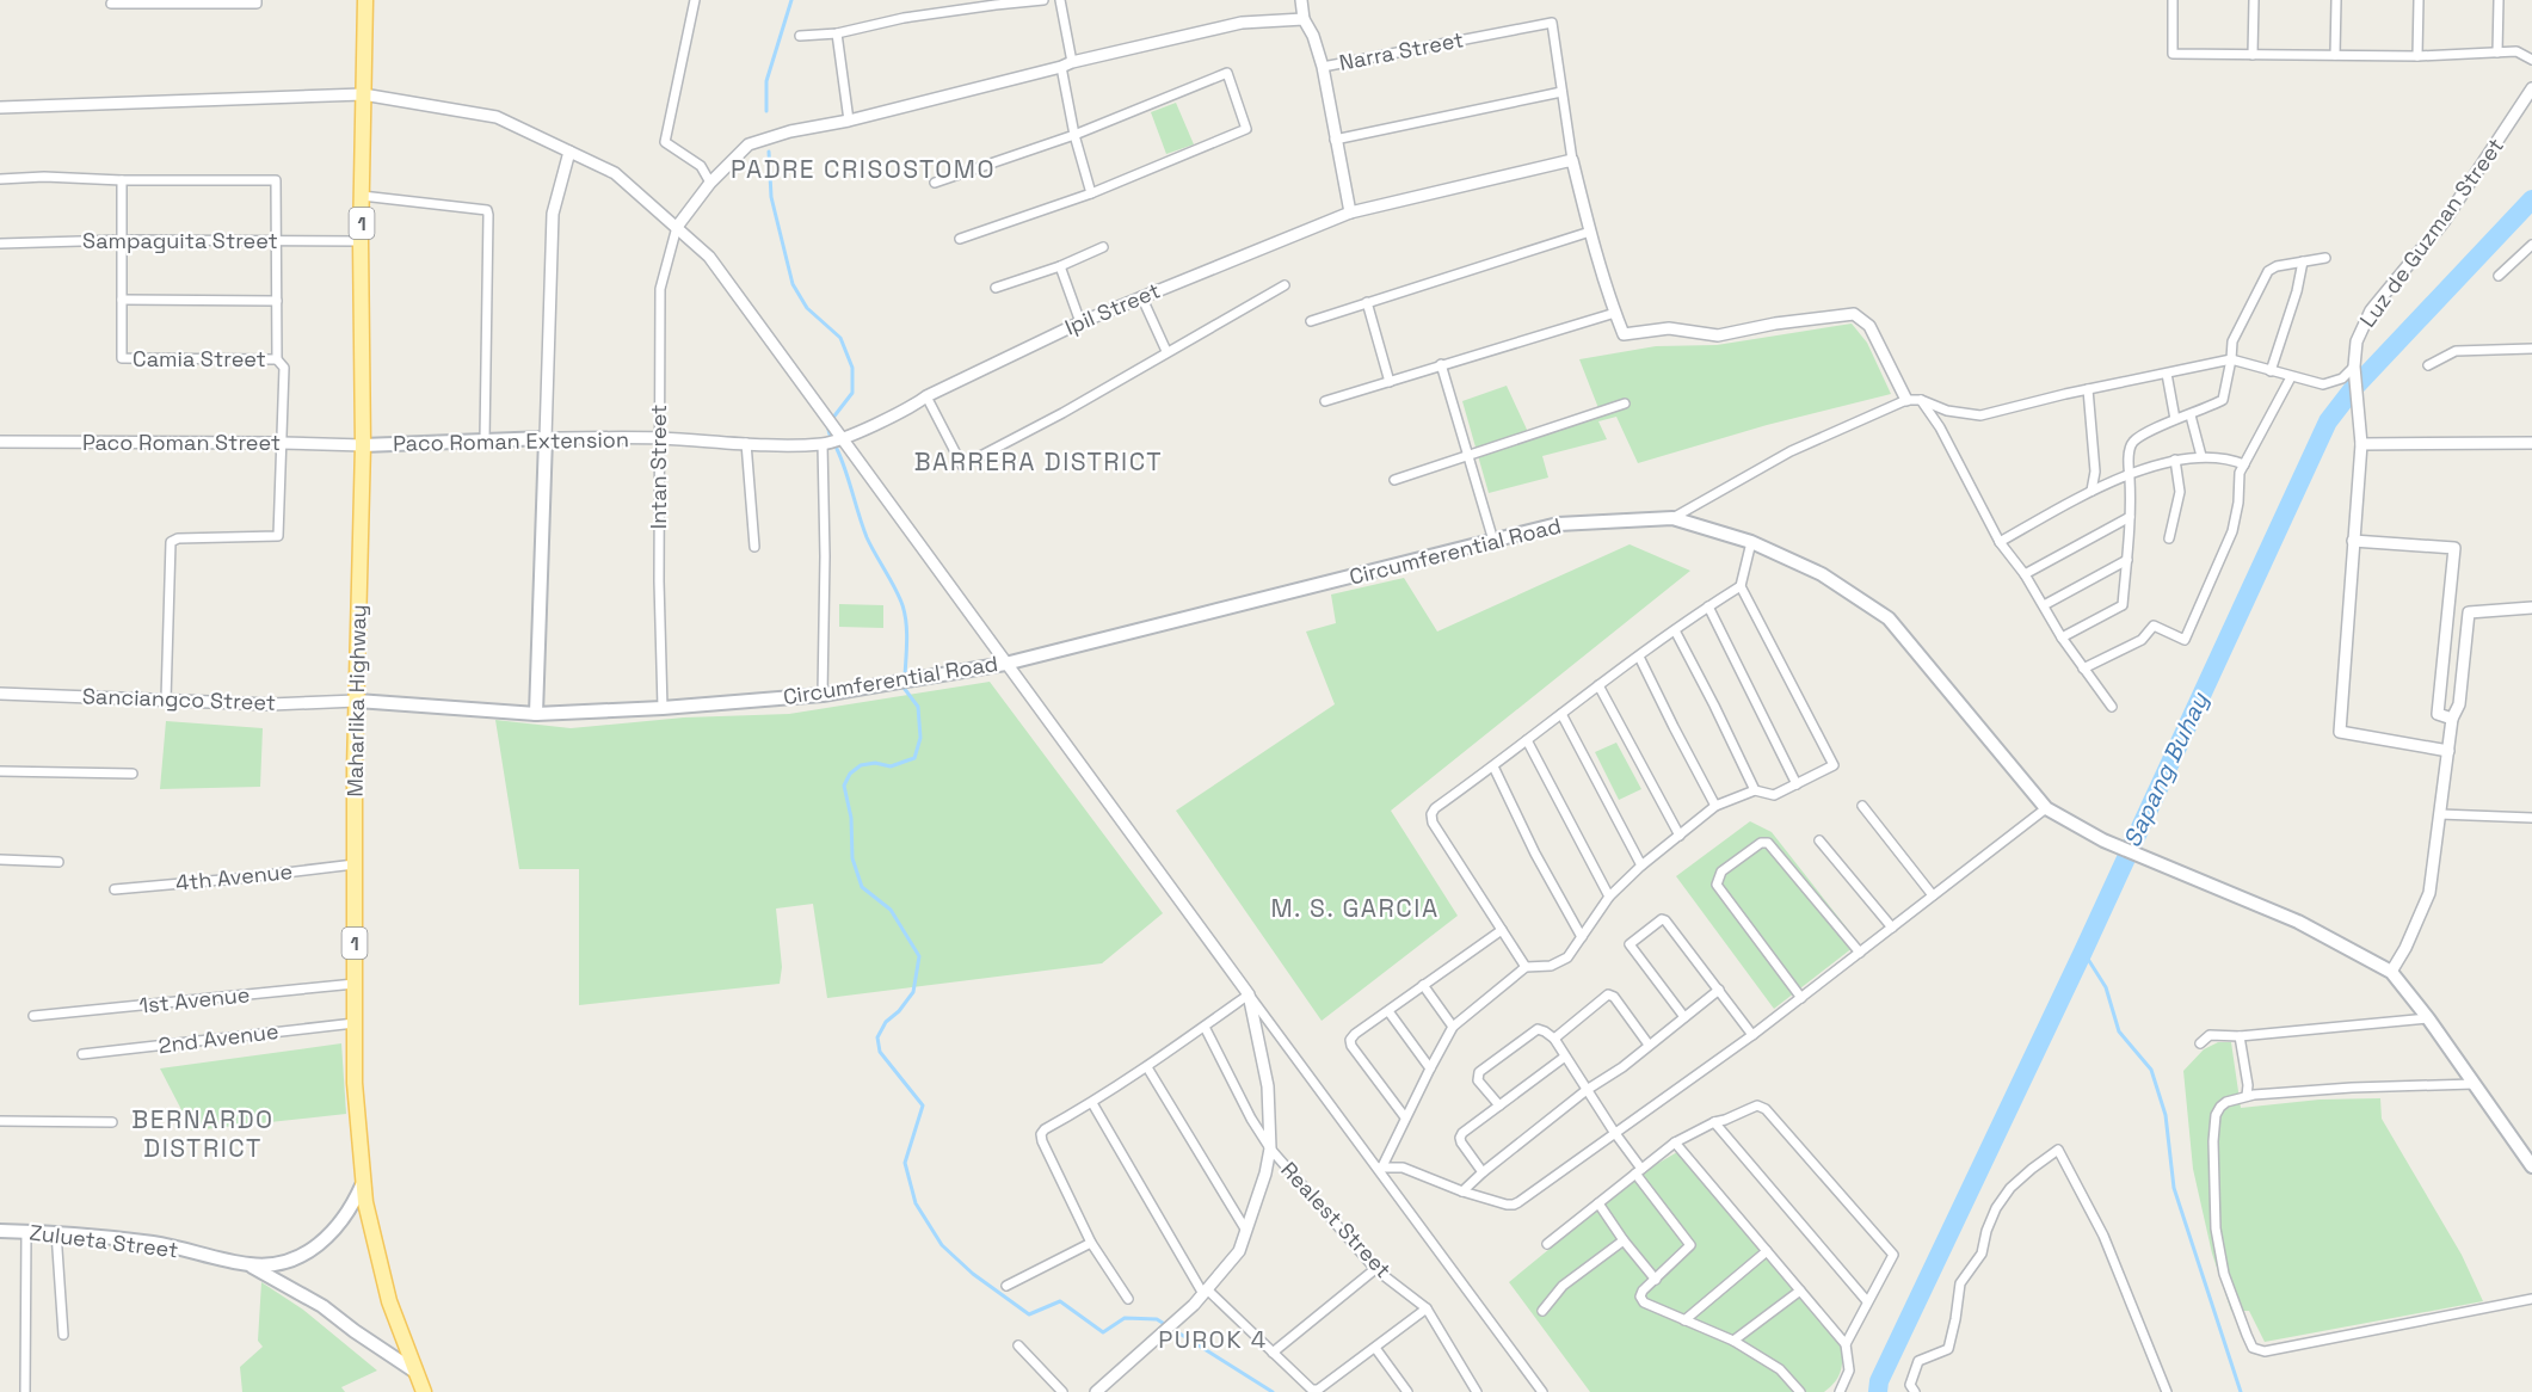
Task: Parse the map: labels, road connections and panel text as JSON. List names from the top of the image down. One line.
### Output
{"streets":{"main road":["1","Paco Roman Extension","Circumferential Road","Maharlika Highway","Zulueta Street"],"street":["Narra Street","Luz de Guzman Street","Sampaguita Street","Ipil Street","Camia Street","Paco Roman Street","Intan Street","Sanciangco Street","4th Avenue","1st Avenue","2nd Avenue","Realest Street"]},"crossings":[["Narra Street","Ipil Street"],["Sampaguita Street","Maharlika Highway"],["Ipil Street","Paco Roman Extension"],["Ipil Street","Intan Street"],["Paco Roman Extension","Paco Roman Street"],["Paco Roman Extension","Intan Street"],["Paco Roman Extension","Maharlika Highway"],["Paco Roman Street","Maharlika Highway"],["Intan Street","Circumferential Road"],["Circumferential Road","Sanciangco Street"],["Circumferential Road","Maharlika Highway"],["Sanciangco Street","Maharlika Highway"],["Maharlika Highway","4th Avenue"],["Maharlika Highway","1st Avenue"],["Maharlika Highway","2nd Avenue"],["Maharlika Highway","Zulueta Street"]],"districts":["PADRE CRISOSTOMO","BARRERA DISTRICT","M. S. GARCIA","BERNARDO DISTRICT","PUROK 4"],"water":["Sapang Buhay"]}
